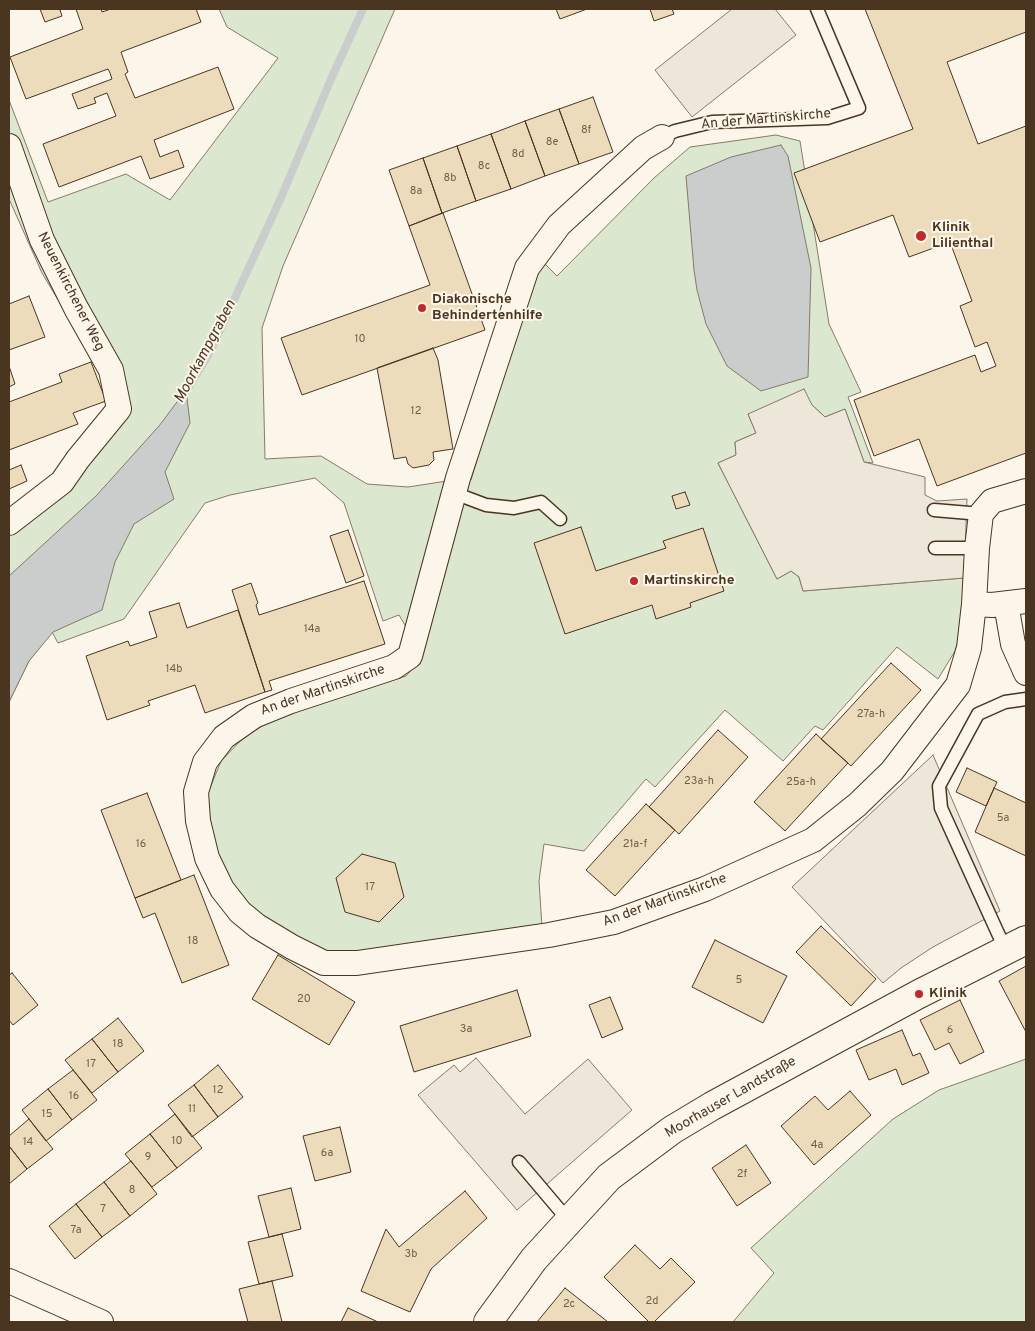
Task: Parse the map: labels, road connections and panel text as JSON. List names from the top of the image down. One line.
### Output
{"streets":{"street":["An der Martinskirche","Neuenkirchener Weg","Moorhauser Landstraße"]},"water":["Moorkampgraben"],"places":["Klinik Lilienthal","Diakonische Behindertenhilfe","Martinskirche","Klinik"],"house_numbers":["8f","8e","8d","8c","8b","8a","10","12","14a","14b","27a-h","23a-h","25a-h","5a","16","21a-f","17","18","5","20","3a","6","18","17","12","16","11","15","10","14","4a","6a","9","2f","8","7","7a","3b","2d","2c"]}
